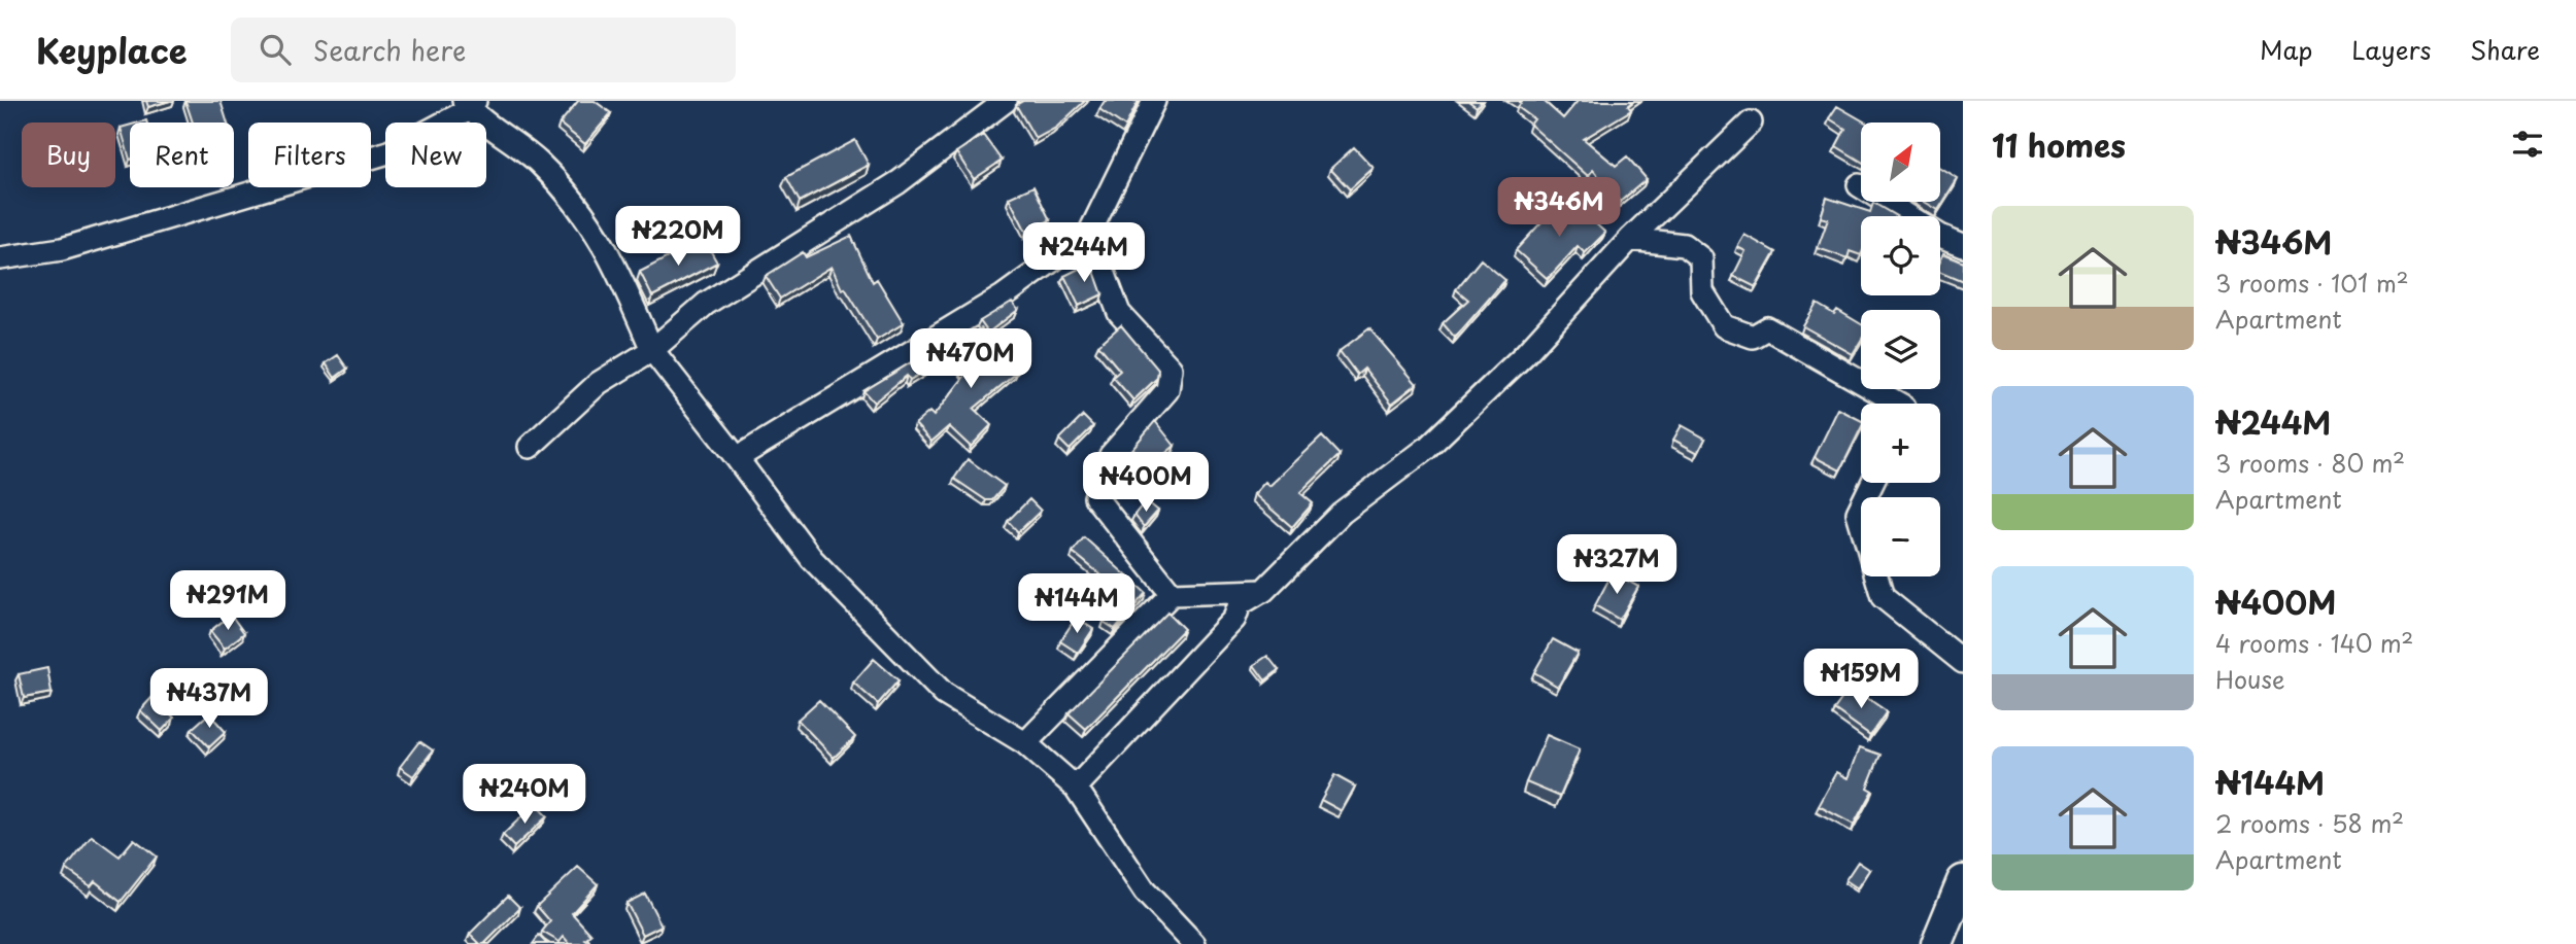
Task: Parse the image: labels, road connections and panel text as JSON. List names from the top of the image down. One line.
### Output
{"north":"top right","page":{"header":"Keyplace","search":"Search here","nav":["Map","Layers","Share"],"heading":"11 homes","map_buttons":["+","−"],"chip":["Buy","Rent","Filters","New"],"price":["₦346M","₦220M","₦244M","₦470M","₦400M","₦327M","₦291M","₦144M","₦159M","₦437M","₦240M"],"list":[{"name":"₦346M","note":"3 rooms · 101 m² · Apartment"},{"name":"₦244M","note":"3 rooms · 80 m² · Apartment"},{"name":"₦400M","note":"4 rooms · 140 m² · House"},{"name":"₦144M","note":"2 rooms · 58 m² · Apartment"}]}}
